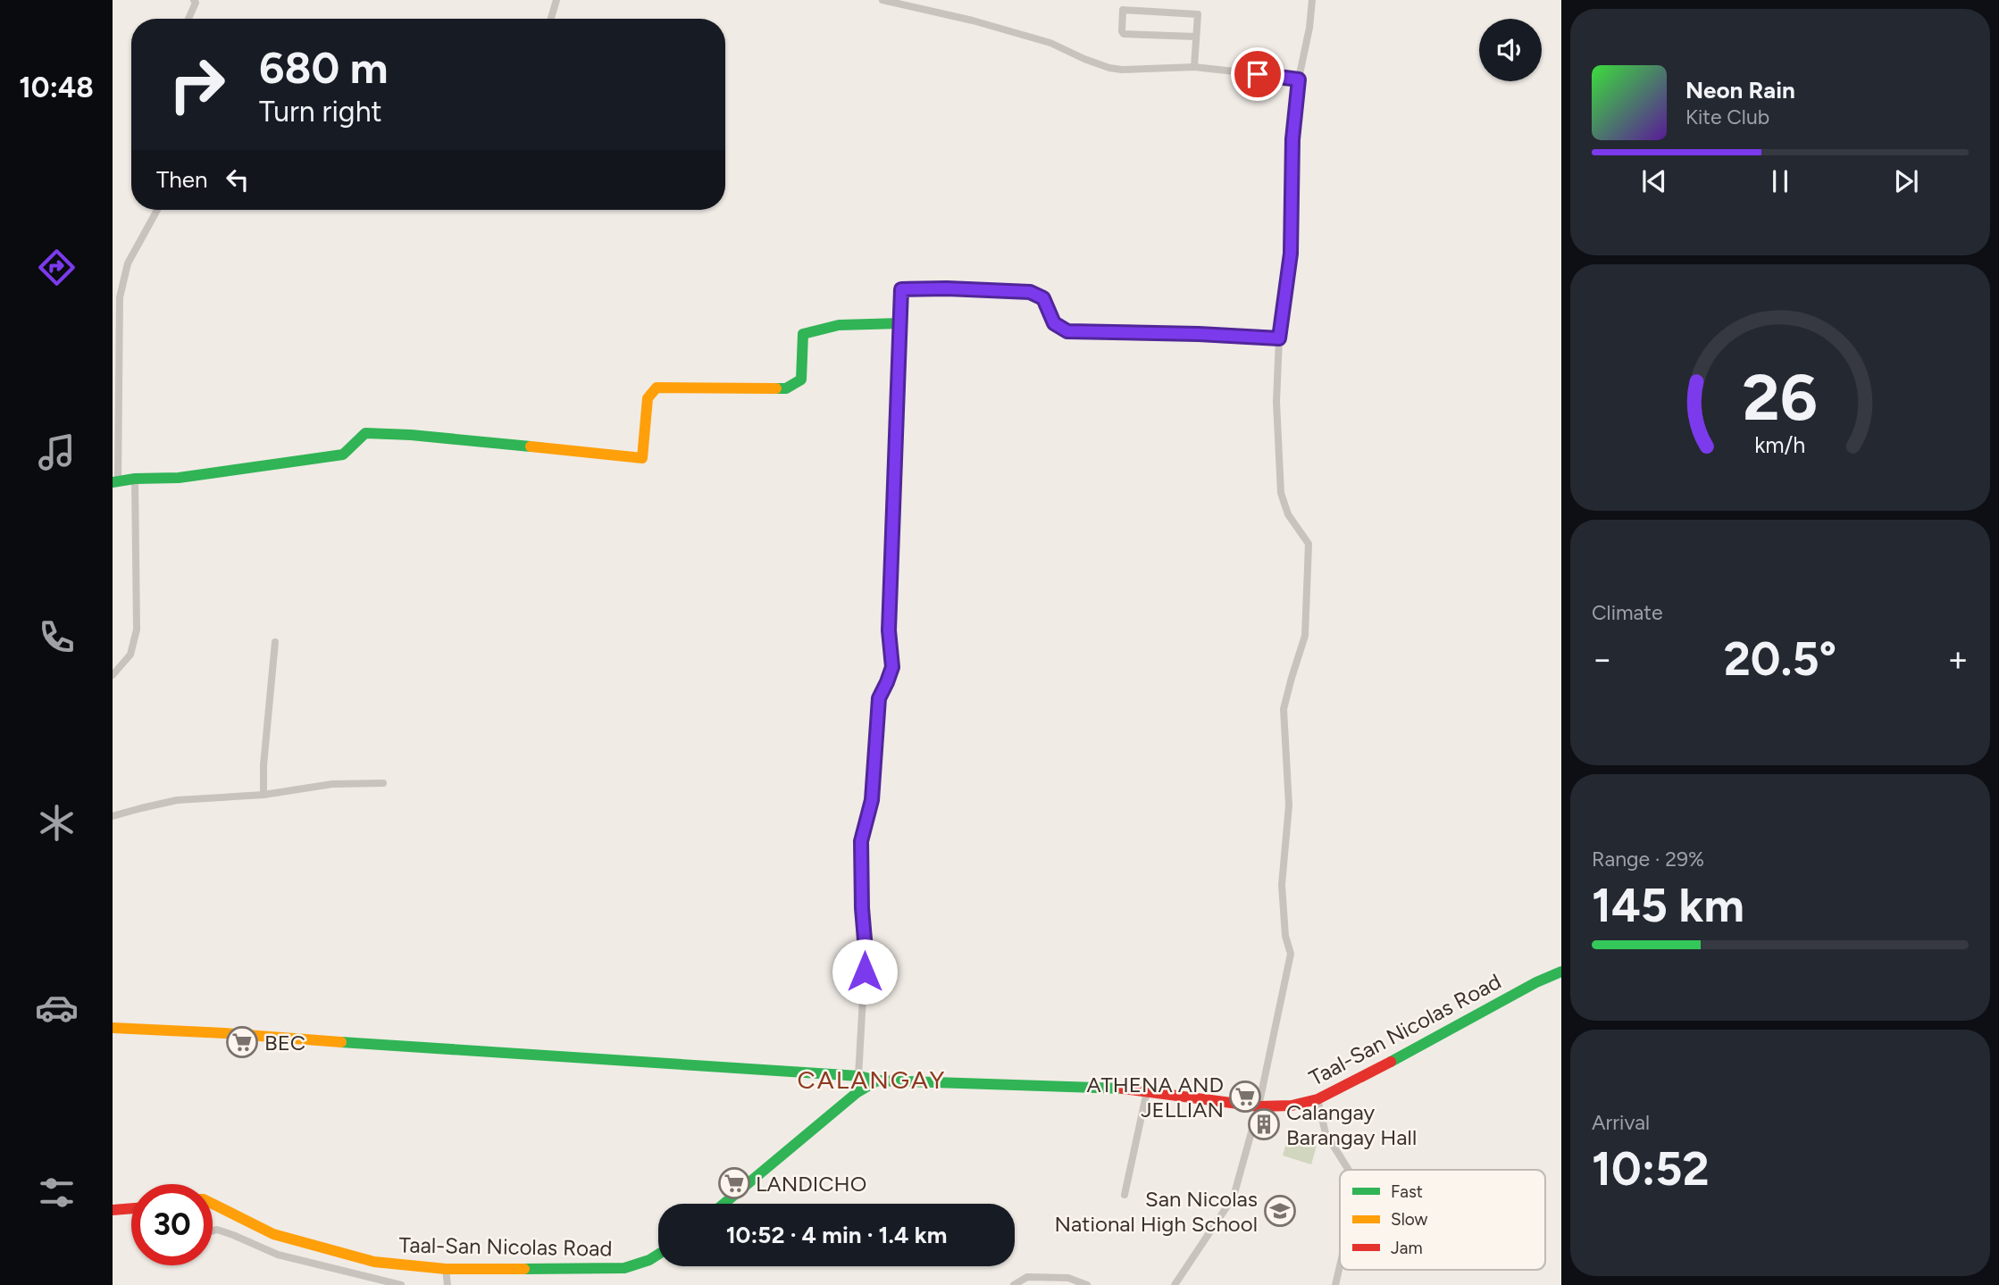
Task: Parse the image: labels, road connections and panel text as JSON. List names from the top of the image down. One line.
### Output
{"streets":{"street":["Taal-San Nicolas Road"]},"districts":["CALANGAY"],"places":{"supermarket":["BEC","ATHENA AND JELLIAN","LANDICHO"],"building":["Calangay Barangay Hall"],"school or university":["San Nicolas National High School"]},"legend":["Fast","Slow","Jam"],"page":{"tabs":"10:48","turn":["680 m","Turn right"],"song":["Neon Rain","Kite Club"],"then":"Then","tile":["Climate",["Range · 29%","145 km"],["Arrival","10:52"]],"heat":["−","20.5°","+"],"limit":"30","trip":"10:52 · 4 min · 1.4 km","gauge":["26","km/h"]}}
